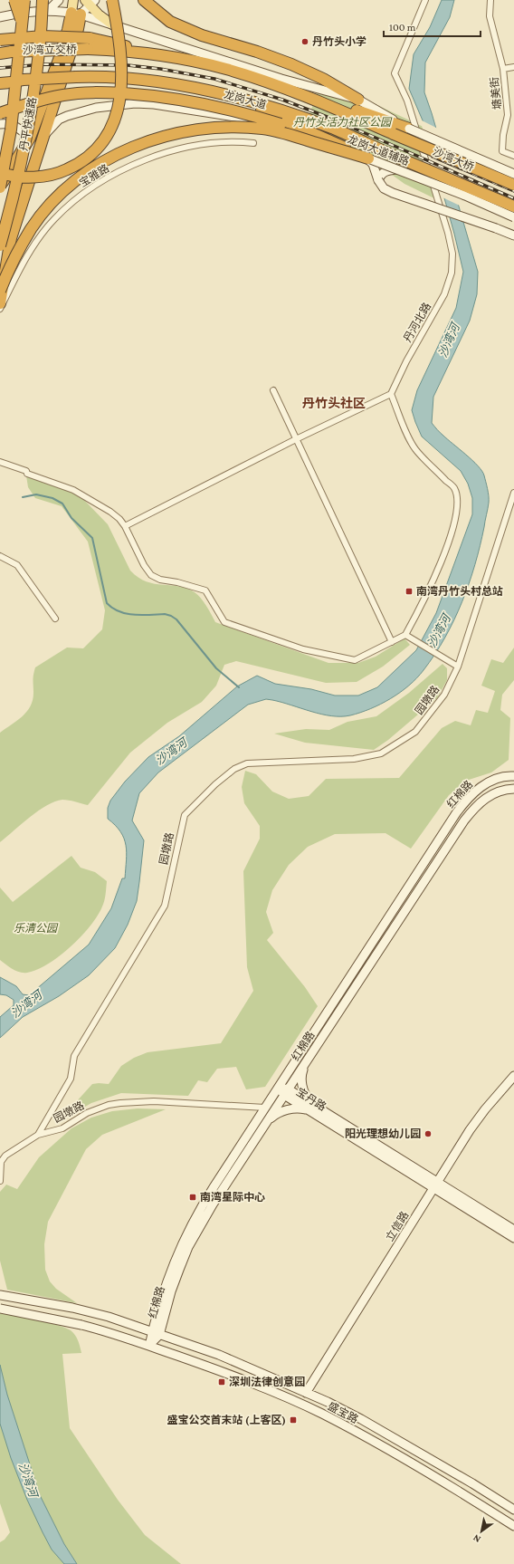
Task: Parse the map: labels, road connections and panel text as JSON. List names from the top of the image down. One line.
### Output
{"streets":{"highway":["沙湾立交桥","龙岗大道","丹平快速路","沙湾大桥"],"main road":["龙岗大道辅路","红棉路","宝丹路","立信路","盛宝路"],"street":["塘美街","宝雅路","丹河北路","园墩路"]},"crossings":[["沙湾立交桥","龙岗大道"],["龙岗大道","沙湾大桥"],["园墩路","红棉路"],["红棉路","宝丹路"],["红棉路","盛宝路"],["宝丹路","立信路"],["立信路","盛宝路"]],"districts":["丹竹头社区"],"water":["沙湾河"],"parks":["丹竹头活力社区公园","乐清公园"],"places":{"other":["丹竹头小学","阳光理想幼儿园"],"transit":["南湾丹竹头村总站","南湾星际中心","深圳法律创意园","盛宝公交首末站 (上客区)"]},"scale_bar":"100 m","north":"bottom left"}
